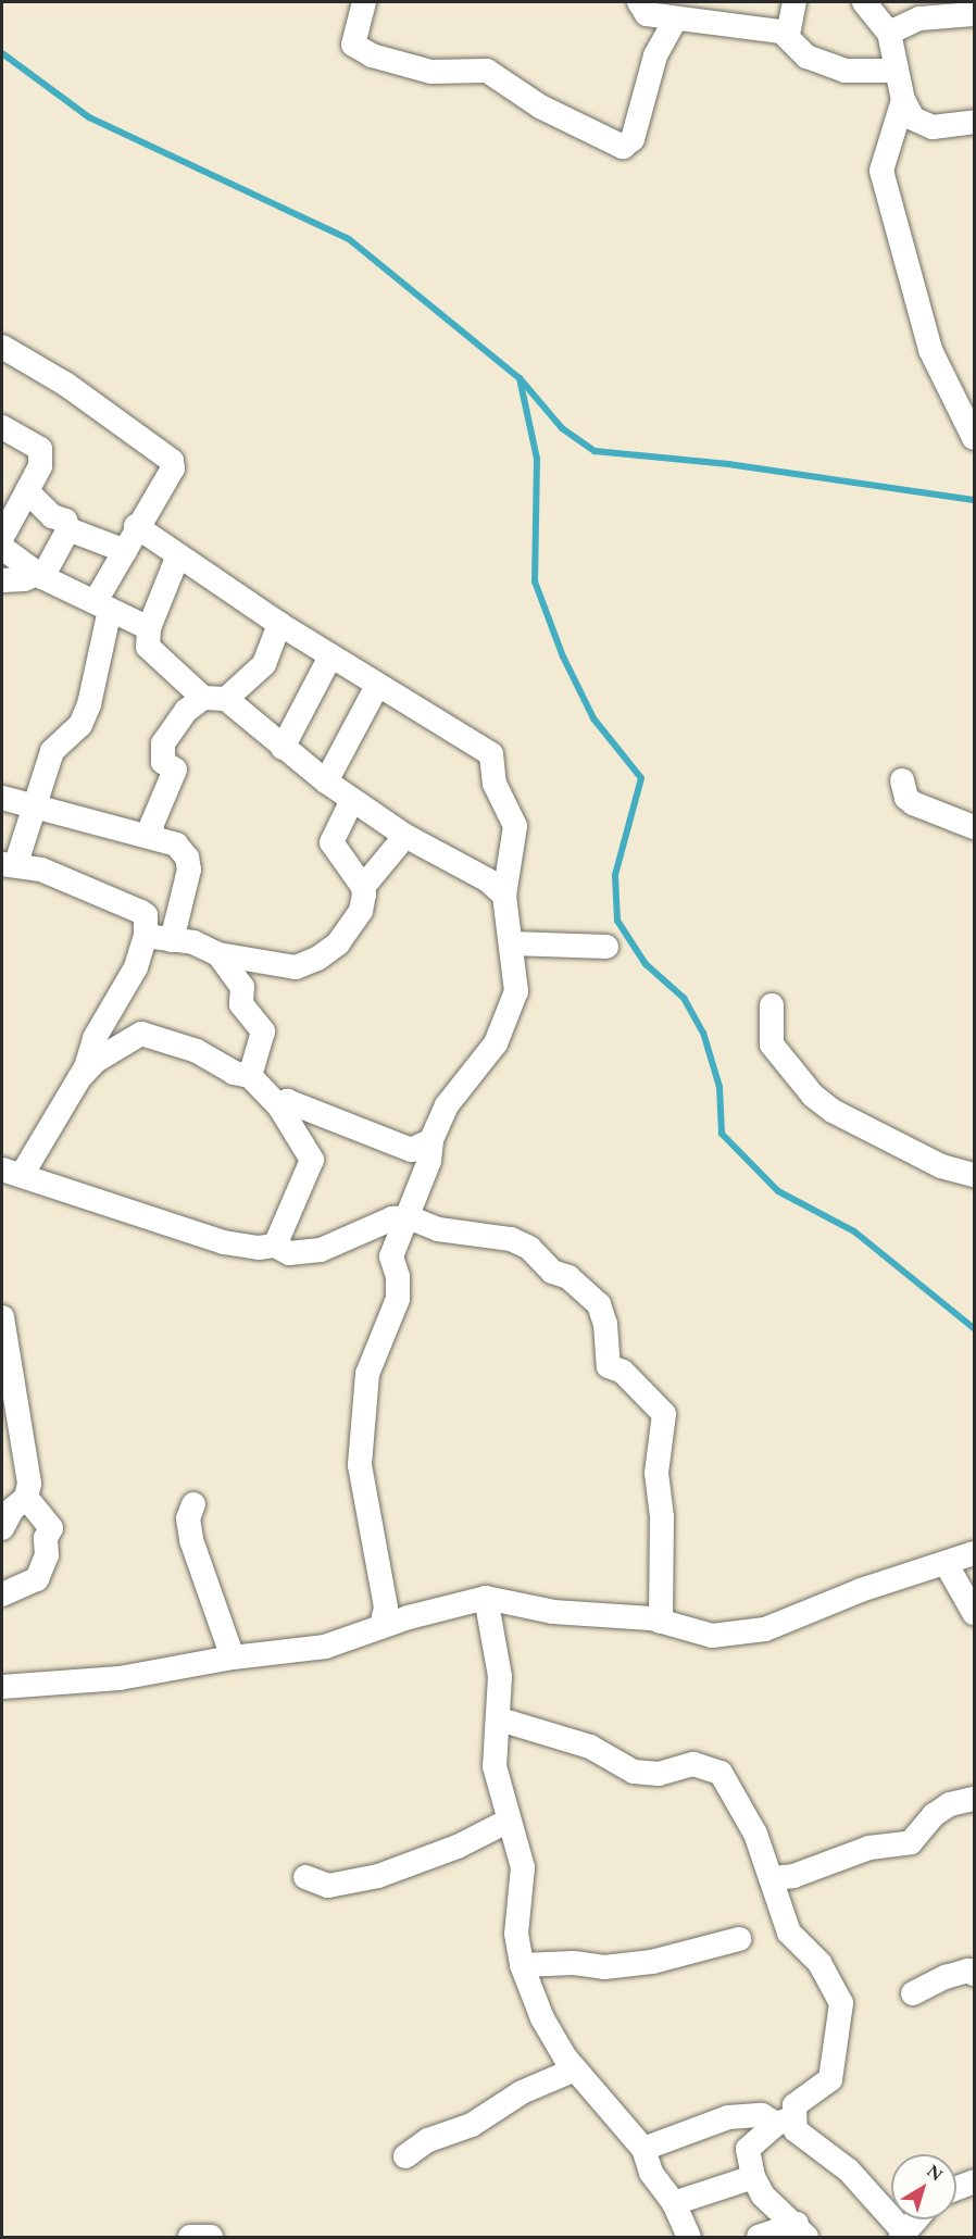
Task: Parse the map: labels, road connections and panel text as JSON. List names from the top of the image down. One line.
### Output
{"north":"top right"}
